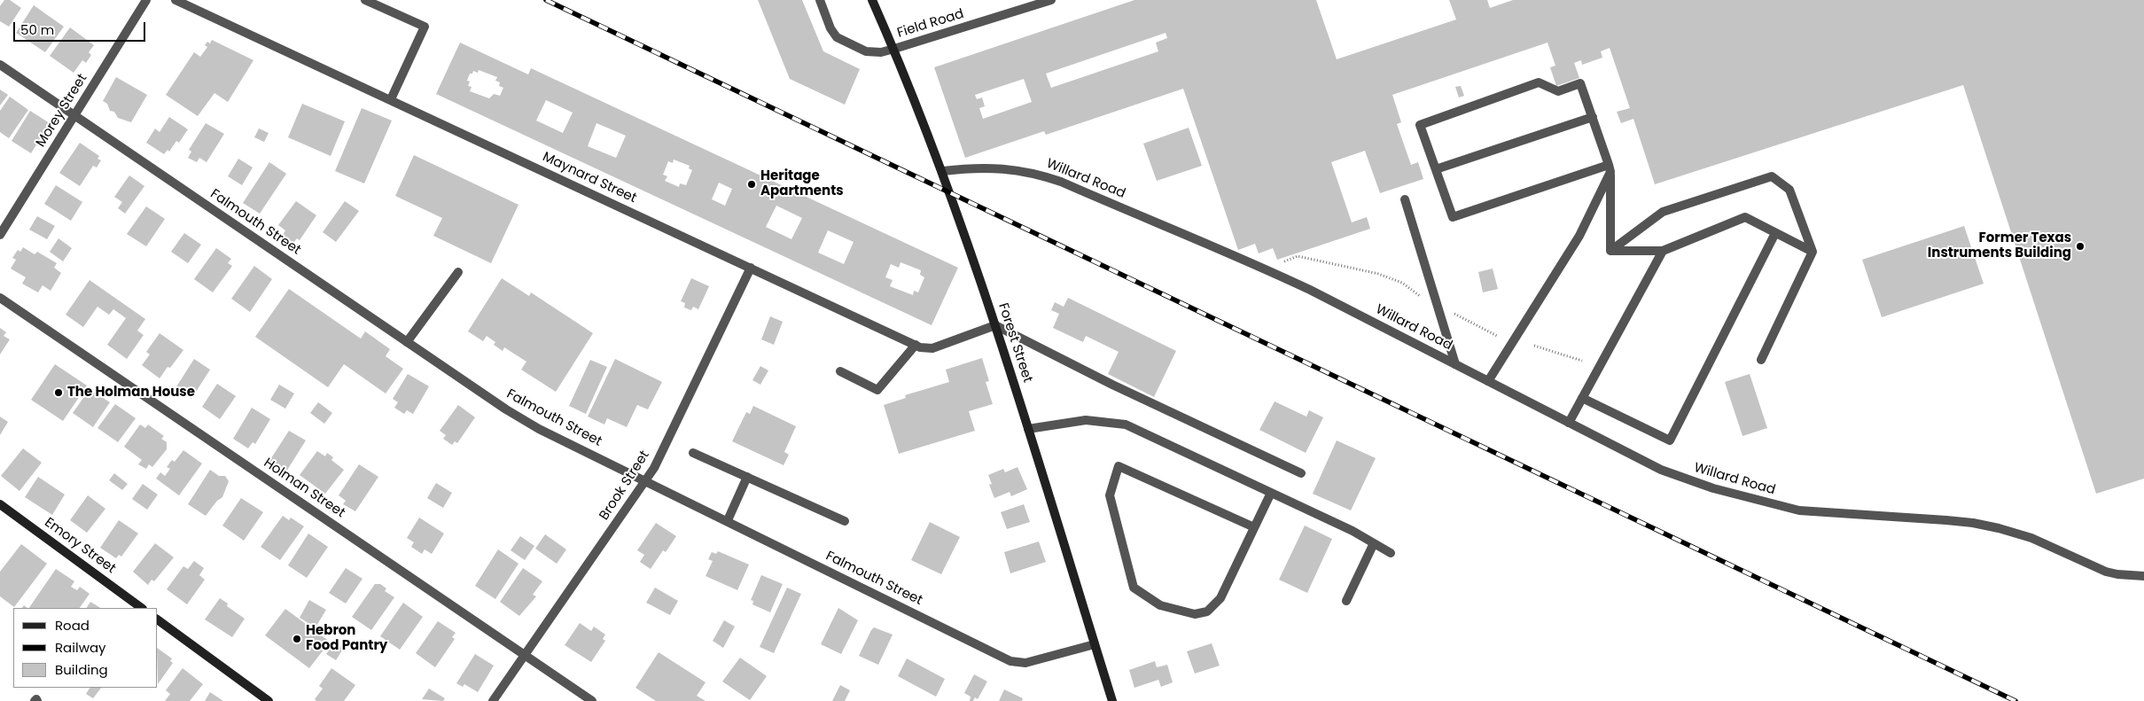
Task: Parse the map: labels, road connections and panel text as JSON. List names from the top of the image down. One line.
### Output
{"streets":{"main road":["Forest Street","Emory Street"],"street":["Field Road","Morey Street","Maynard Street","Willard Road","Falmouth Street","Brook Street","Holman Street"]},"crossings":[["Field Road","Forest Street"],["Morey Street","Falmouth Street"],["Maynard Street","Forest Street"],["Maynard Street","Brook Street"],["Willard Road","Forest Street"],["Falmouth Street","Forest Street"],["Falmouth Street","Brook Street"],["Brook Street","Holman Street"]],"places":["Heritage Apartments","Former Texas Instruments Building","The Holman House","Hebron Food Pantry"],"legend":["Road","Railway","Building"],"scale_bar":"50 m"}
